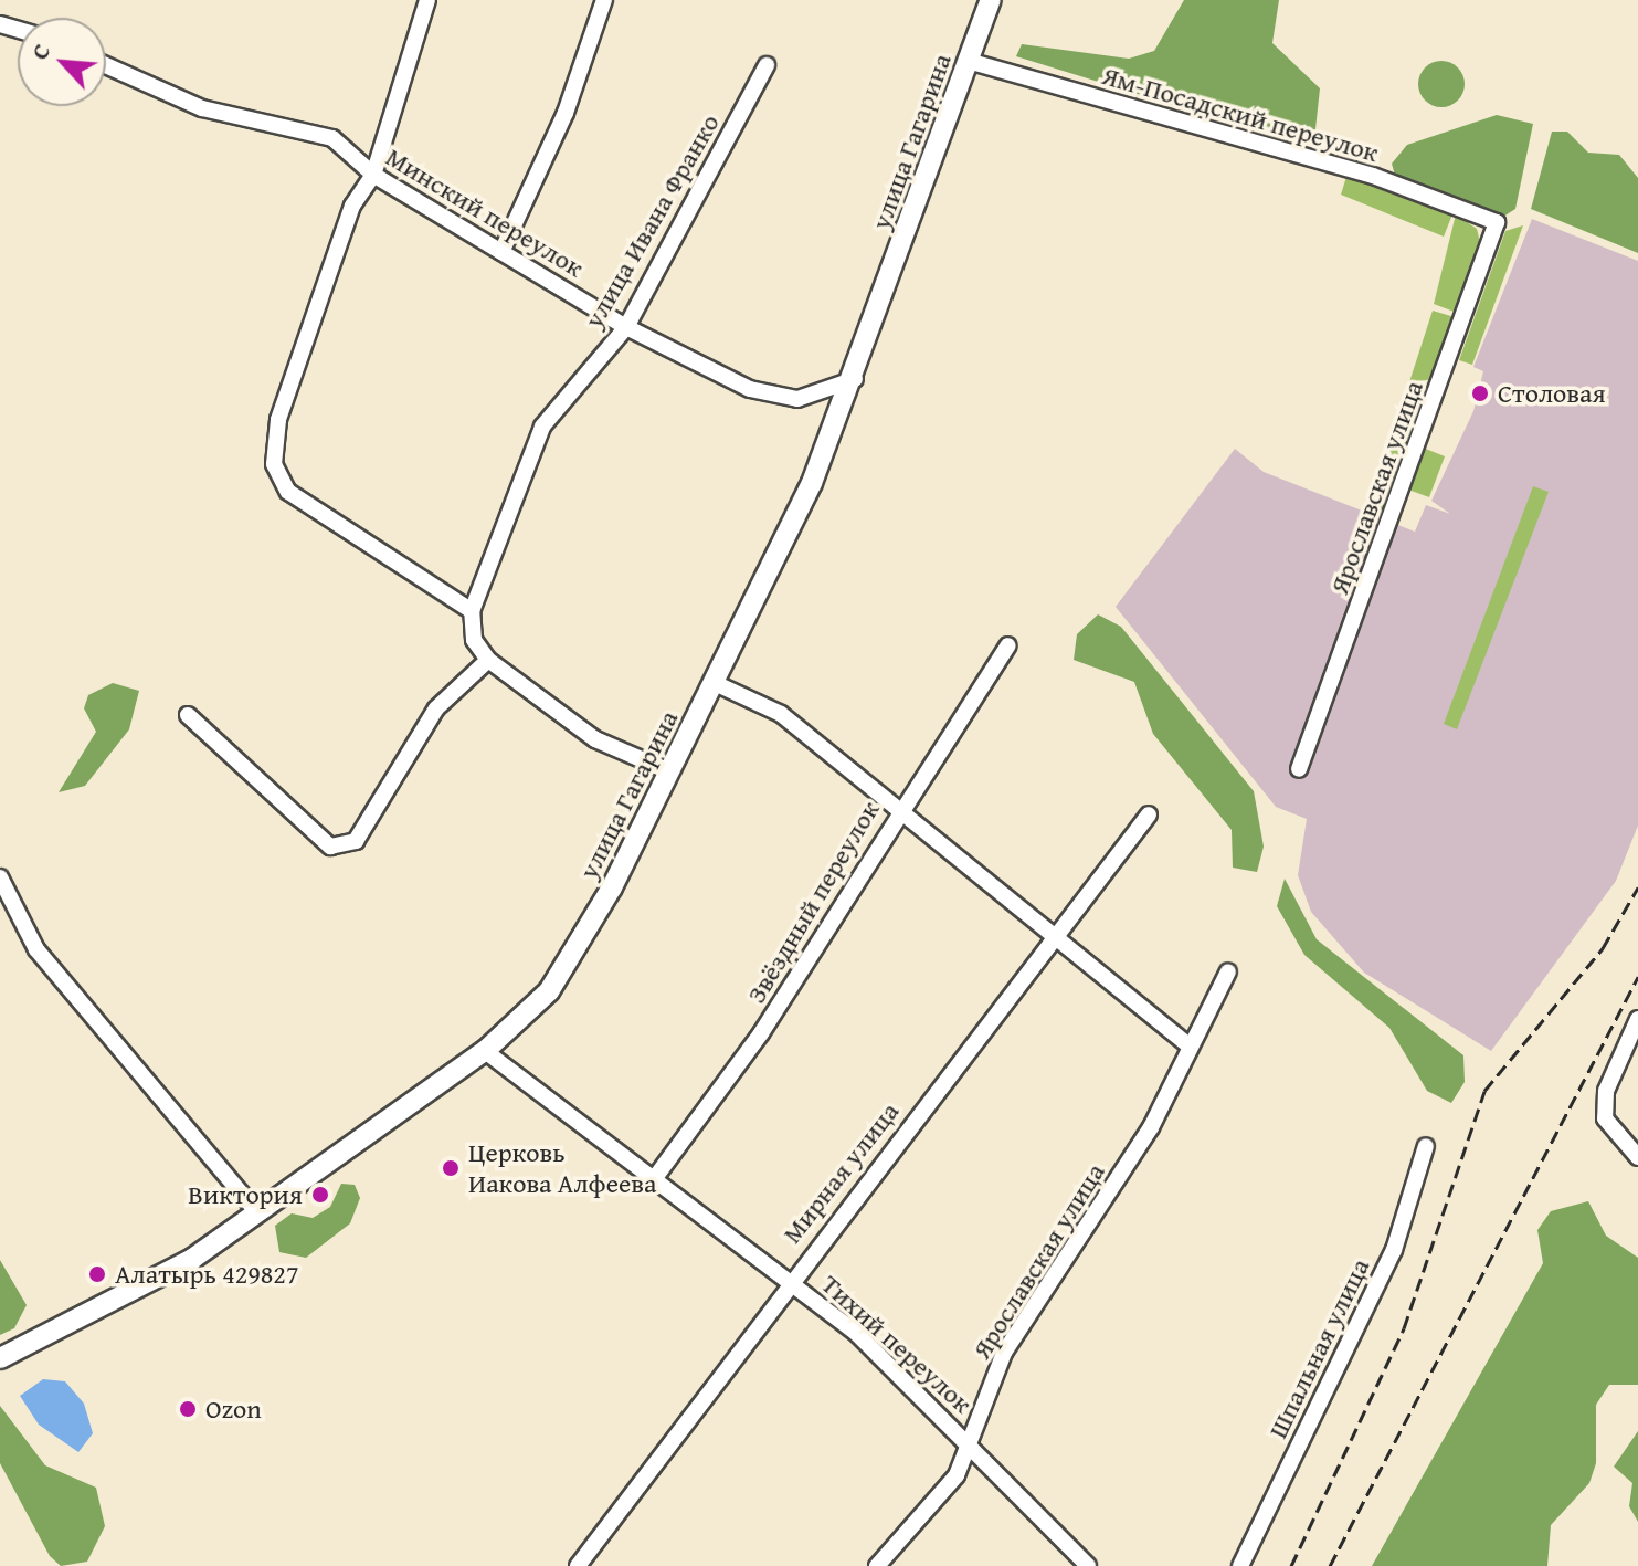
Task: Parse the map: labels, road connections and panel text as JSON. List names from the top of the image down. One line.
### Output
{"streets":{"main road":["улица Гагарина"],"street":["Ям-Посадский переулок","Минский переулок","улица Ивана Франко","Ярославская улица","Звёздный переулок","Мирная улица","Тихий переулок","Шпальная улица"]},"crossings":[["Ям-Посадский переулок","улица Гагарина"],["Ям-Посадский переулок","Ярославская улица"],["улица Гагарина","Минский переулок"],["улица Гагарина","Тихий переулок"],["Минский переулок","улица Ивана Франко"],["Ярославская улица","Тихий переулок"],["Звёздный переулок","Тихий переулок"],["Мирная улица","Тихий переулок"]],"places":["Столовая","Церковь Иакова Алфеева","Виктория","Алатырь 429827","Ozon"],"north":"top left"}
